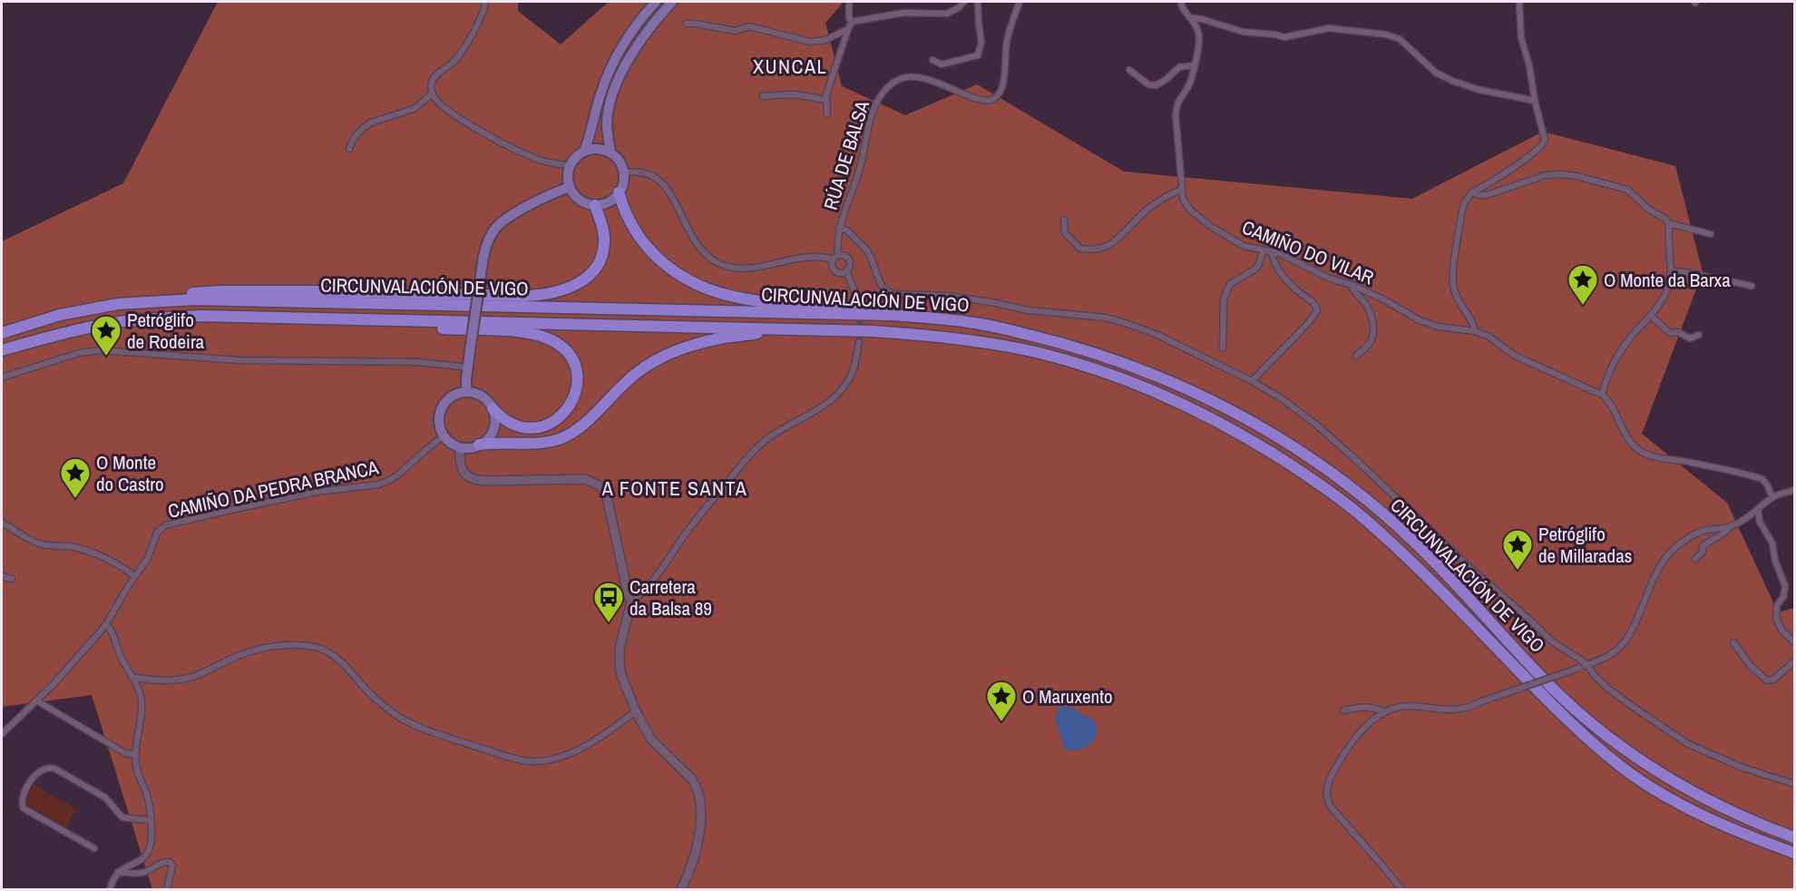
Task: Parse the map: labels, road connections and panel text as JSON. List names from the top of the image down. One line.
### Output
{"streets":{"highway":["CIRCUNVALACIÓN DE VIGO"],"street":["RÚA DE BALSA","CAMIÑO DO VILAR","CAMIÑO DA PEDRA BRANCA"]},"districts":["XUNCAL","A FONTE SANTA"],"places":{"place":["O Monte da Barxa","Petróglifo de Rodeira","O Monte do Castro","Petróglifo de Millaradas","O Maruxento"],"bus stop":["Carretera da Balsa 89"]}}
